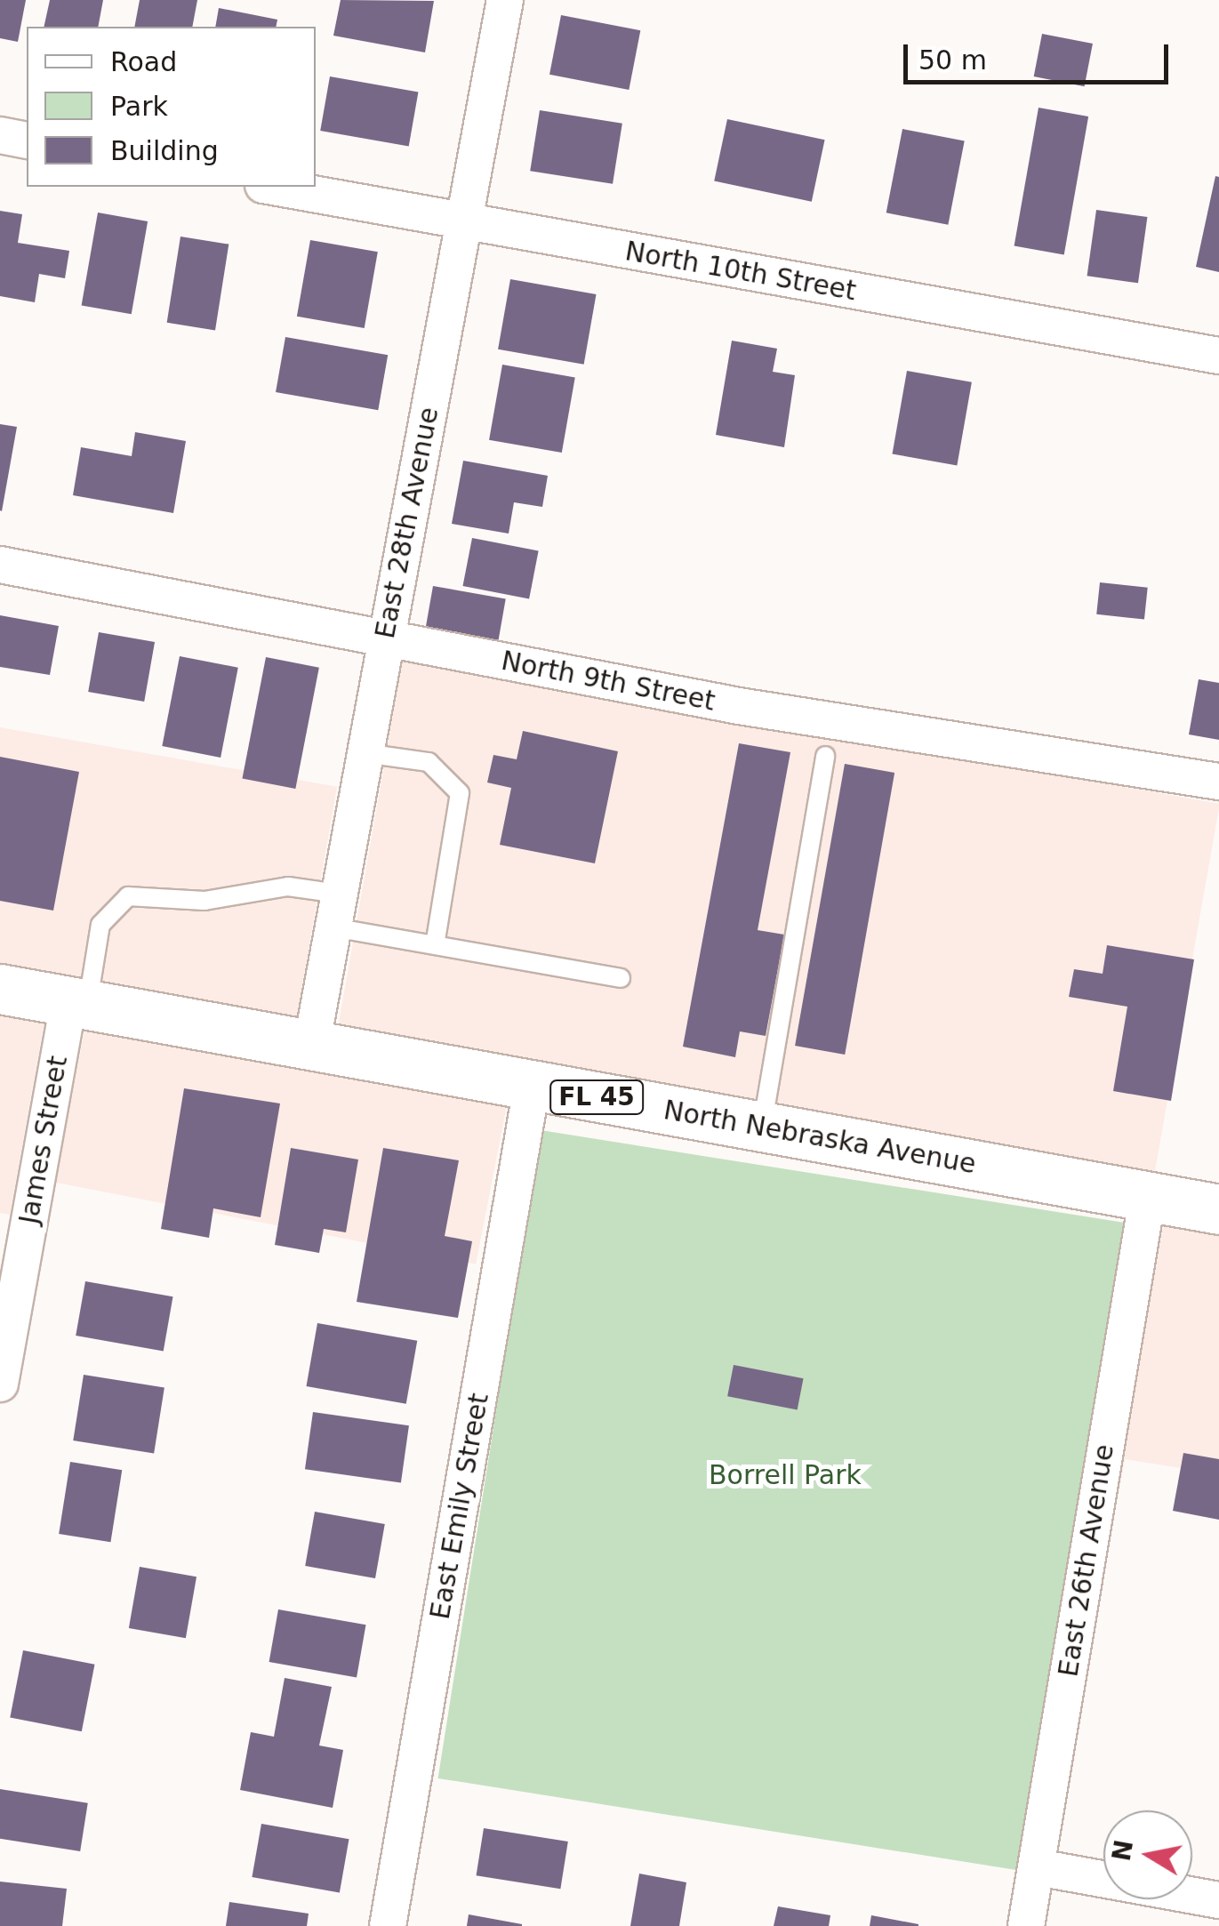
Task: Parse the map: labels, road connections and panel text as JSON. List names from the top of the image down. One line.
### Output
{"streets":{"main road":["FL 45","North Nebraska Avenue"],"street":["North 10th Street","East 28th Avenue","North 9th Street","James Street","East Emily Street","East 26th Avenue"]},"crossings":[["North 10th Street","East 28th Avenue"],["East 28th Avenue","North 9th Street"],["East 28th Avenue","North Nebraska Avenue"],["North Nebraska Avenue","James Street"],["North Nebraska Avenue","East Emily Street"],["North Nebraska Avenue","East 26th Avenue"]],"parks":["Borrell Park"],"legend":["Road","Park","Building"],"scale_bar":"50 m","north":"left"}
